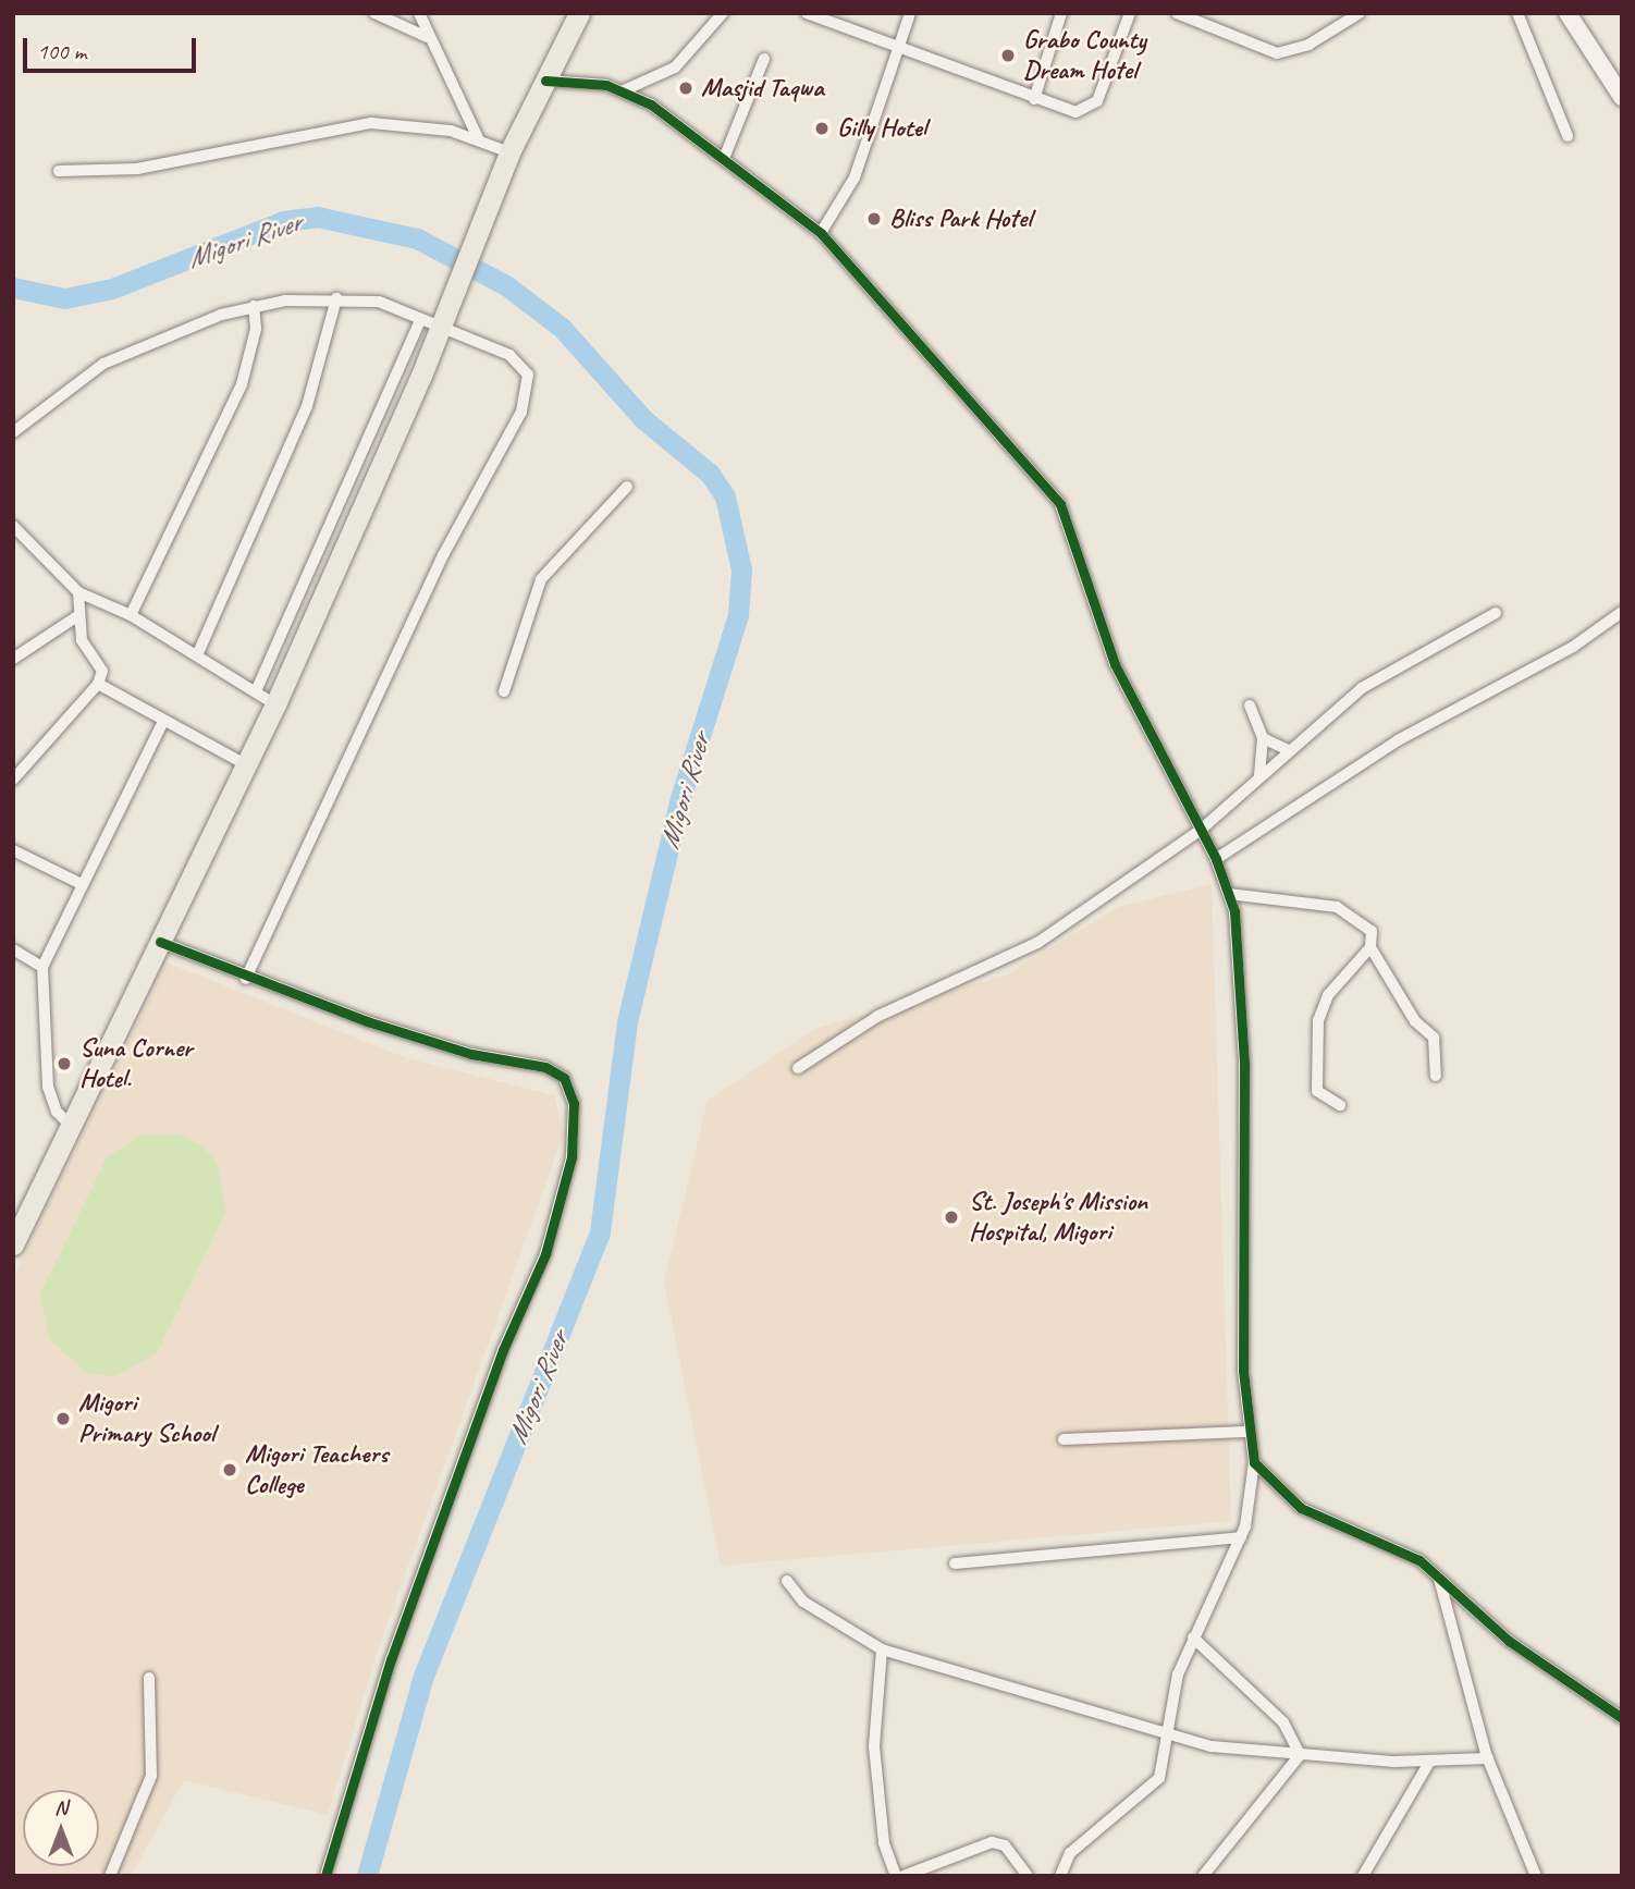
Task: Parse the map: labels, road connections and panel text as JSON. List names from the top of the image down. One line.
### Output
{"water":["Migori River"],"places":["Grabo County Dream Hotel","Masjid Taqwa","Gilly Hotel","Bliss Park Hotel","Suna Corner Hotel.","St. Joseph's Mission Hospital, Migori","Migori Primary School","Migori Teachers College"],"scale_bar":"100 m","north":"top"}
